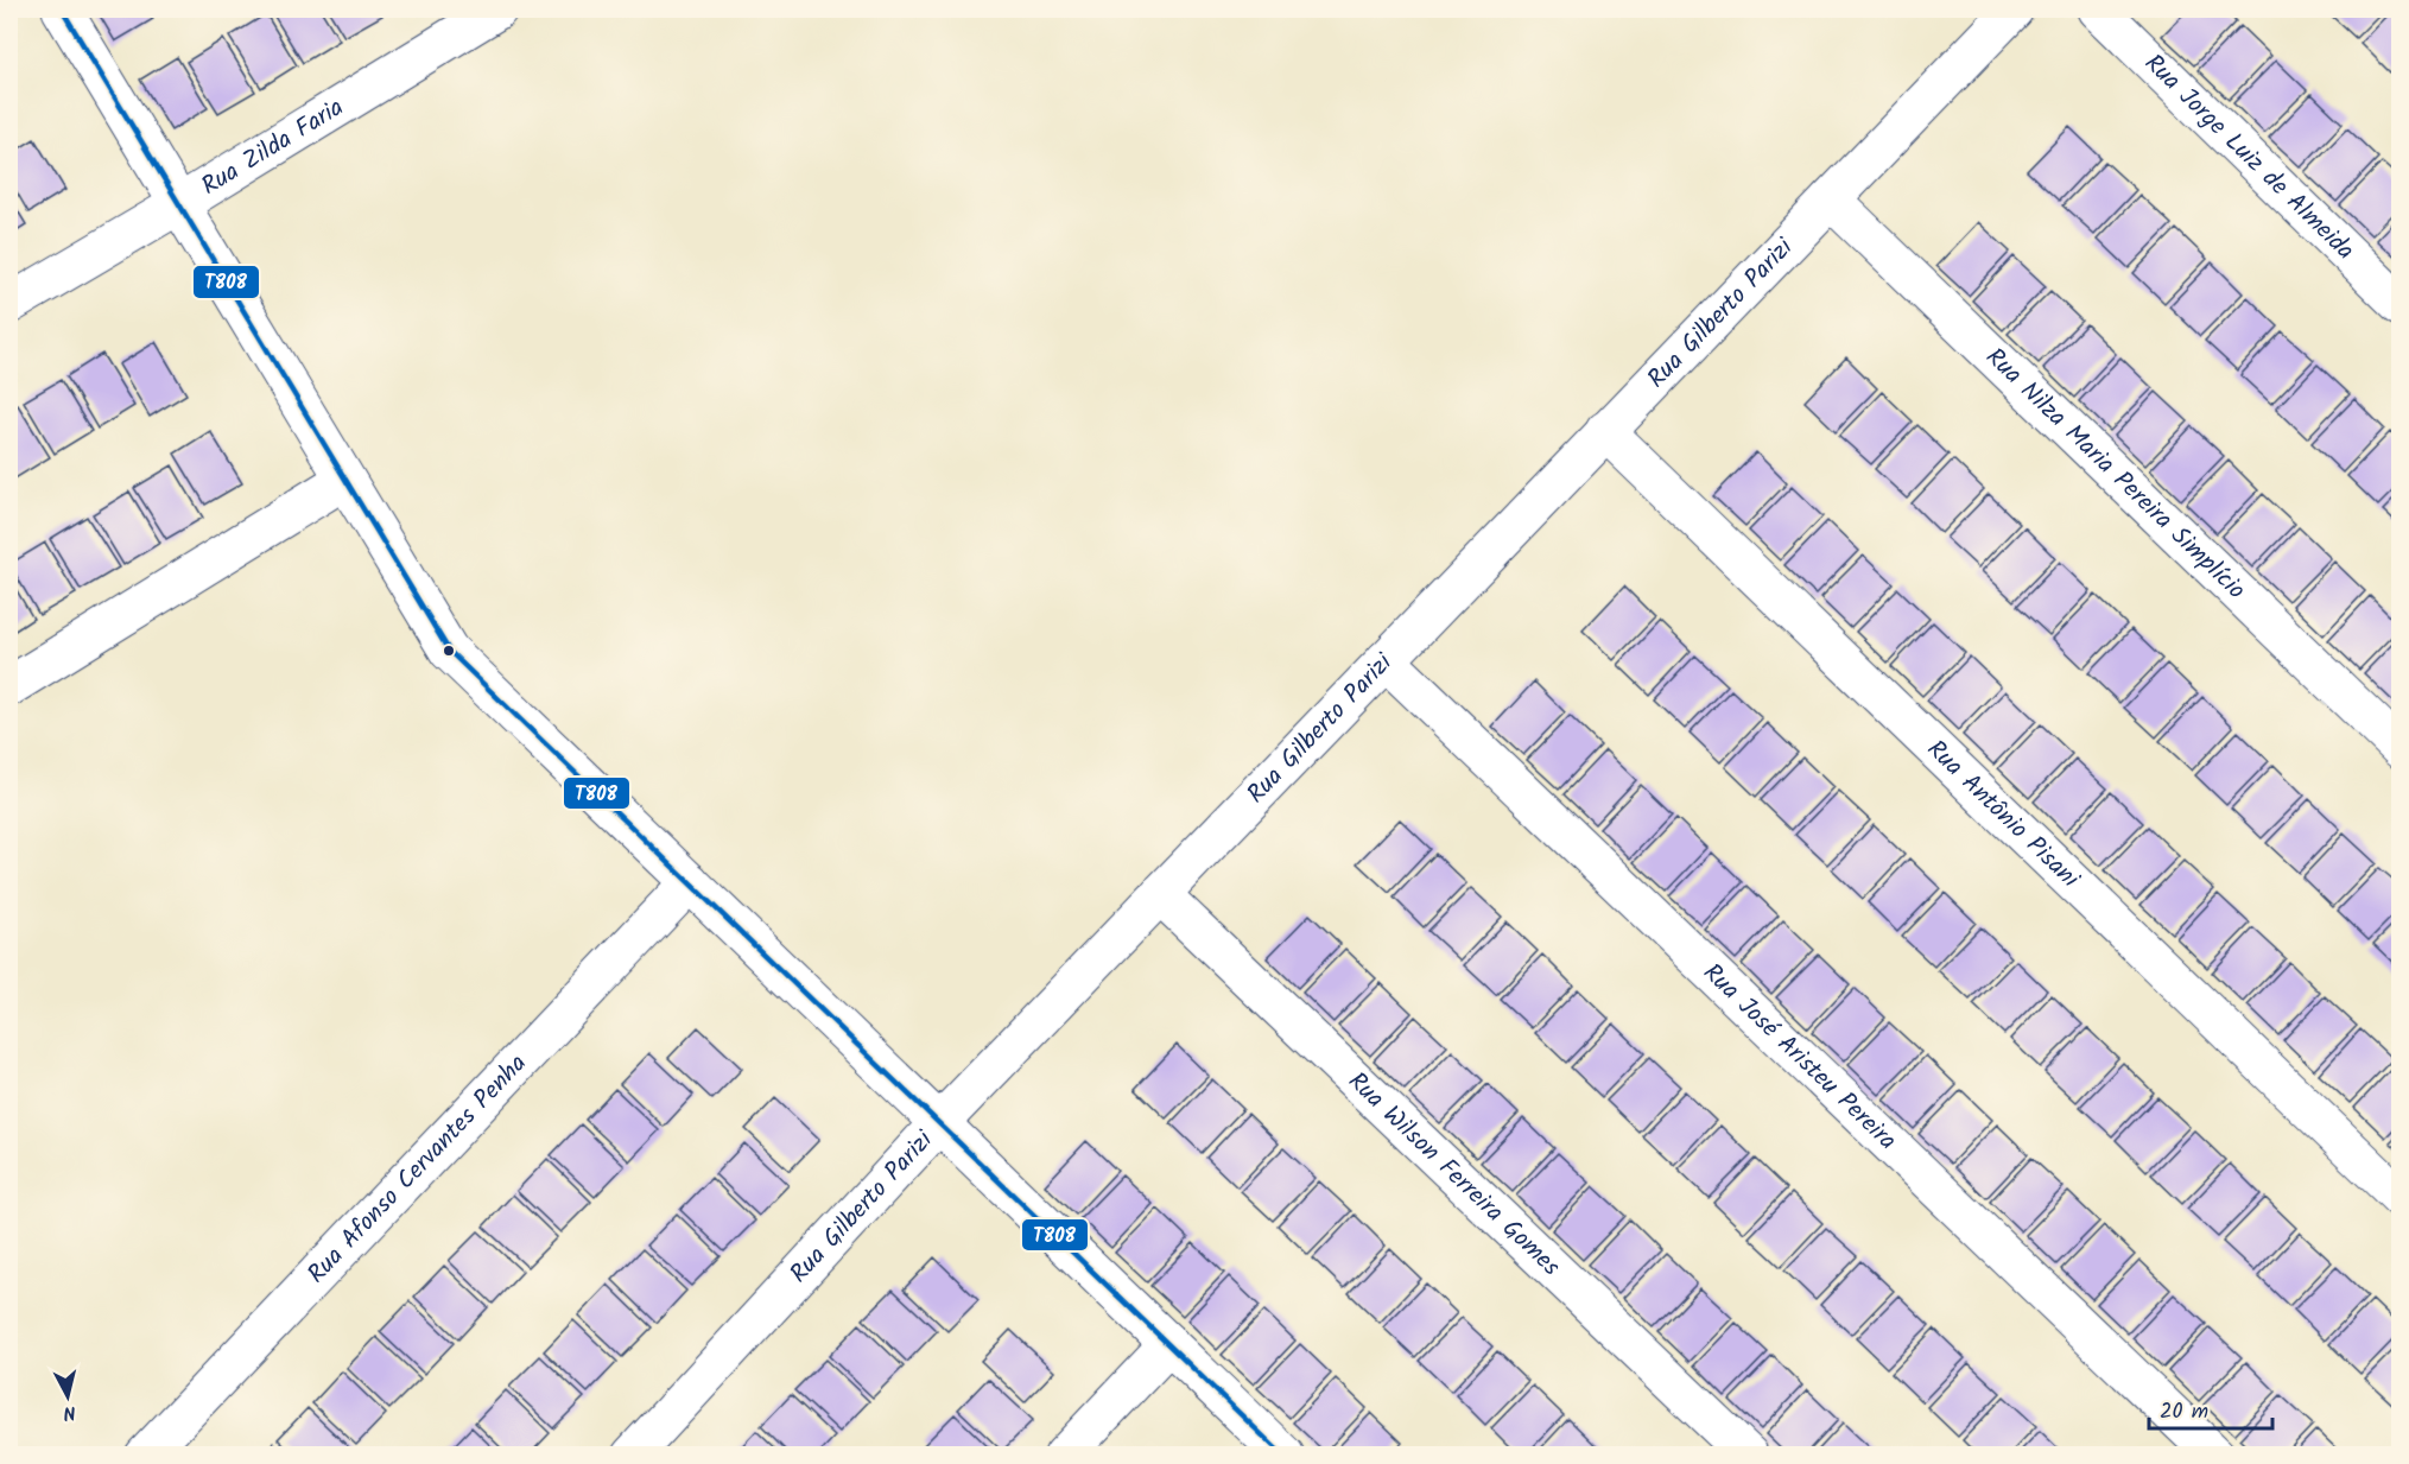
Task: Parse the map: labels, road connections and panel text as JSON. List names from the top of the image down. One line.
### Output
{"streets":{"street":["Rua Zilda Faria","Rua Jorge Luiz de Almeida","Rua Gilberto Parizi","Rua Nilza Maria Pereira Simplício","Rua Antônio Pisani","Rua José Aristeu Pereira","Rua Afonso Cervantes Penha","Rua Wilson Ferreira Gomes"]},"crossings":[["Rua Gilberto Parizi","Rua Nilza Maria Pereira Simplício"],["Rua Gilberto Parizi","Rua Antônio Pisani"],["Rua Gilberto Parizi","Rua José Aristeu Pereira"],["Rua Gilberto Parizi","Rua Wilson Ferreira Gomes"]],"lines":["transit line T808"],"scale_bar":"20 m","north":"bottom"}
